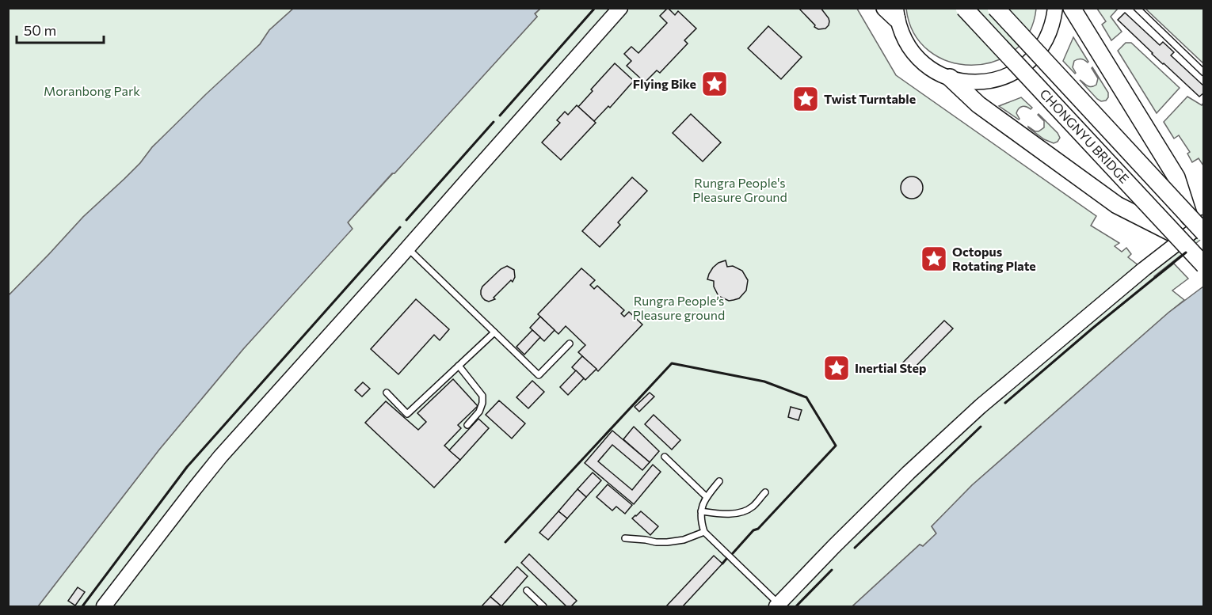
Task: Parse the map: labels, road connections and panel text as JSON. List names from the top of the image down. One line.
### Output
{"streets":{"main road":["CHONGNYU BRIDGE"]},"parks":["Moranbong Park","Rungra People's Pleasure Ground","Rungra People’s Pleasure ground"],"places":{"place":["Flying Bike","Twist Turntable","Octopus Rotating Plate","Inertial Step"]},"scale_bar":"50 m"}
